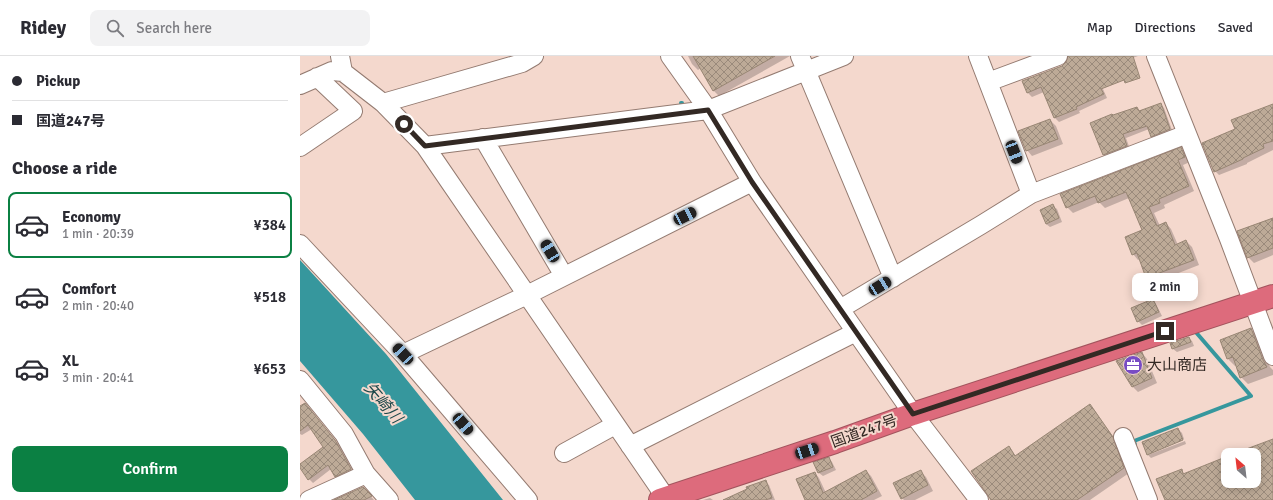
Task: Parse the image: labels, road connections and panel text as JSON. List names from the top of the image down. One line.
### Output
{"streets":{"highway":["国道247号"]},"water":["矢崎川"],"places":{"office":["大山商店"]},"north":"top left","page":{"header":"Ridey","search":"Search here","nav":["Map","Directions","Saved"],"banner":["Pickup","国道247号"],"heading":"Choose a ride","list":[{"name":"Economy","note":"1 min · 20:39","value":"¥384"},{"name":"Comfort","note":"2 min · 20:40","value":"¥518"},{"name":"XL","note":"3 min · 20:41","value":"¥653"}],"bubble":"2 min","buttons":"Confirm"}}
